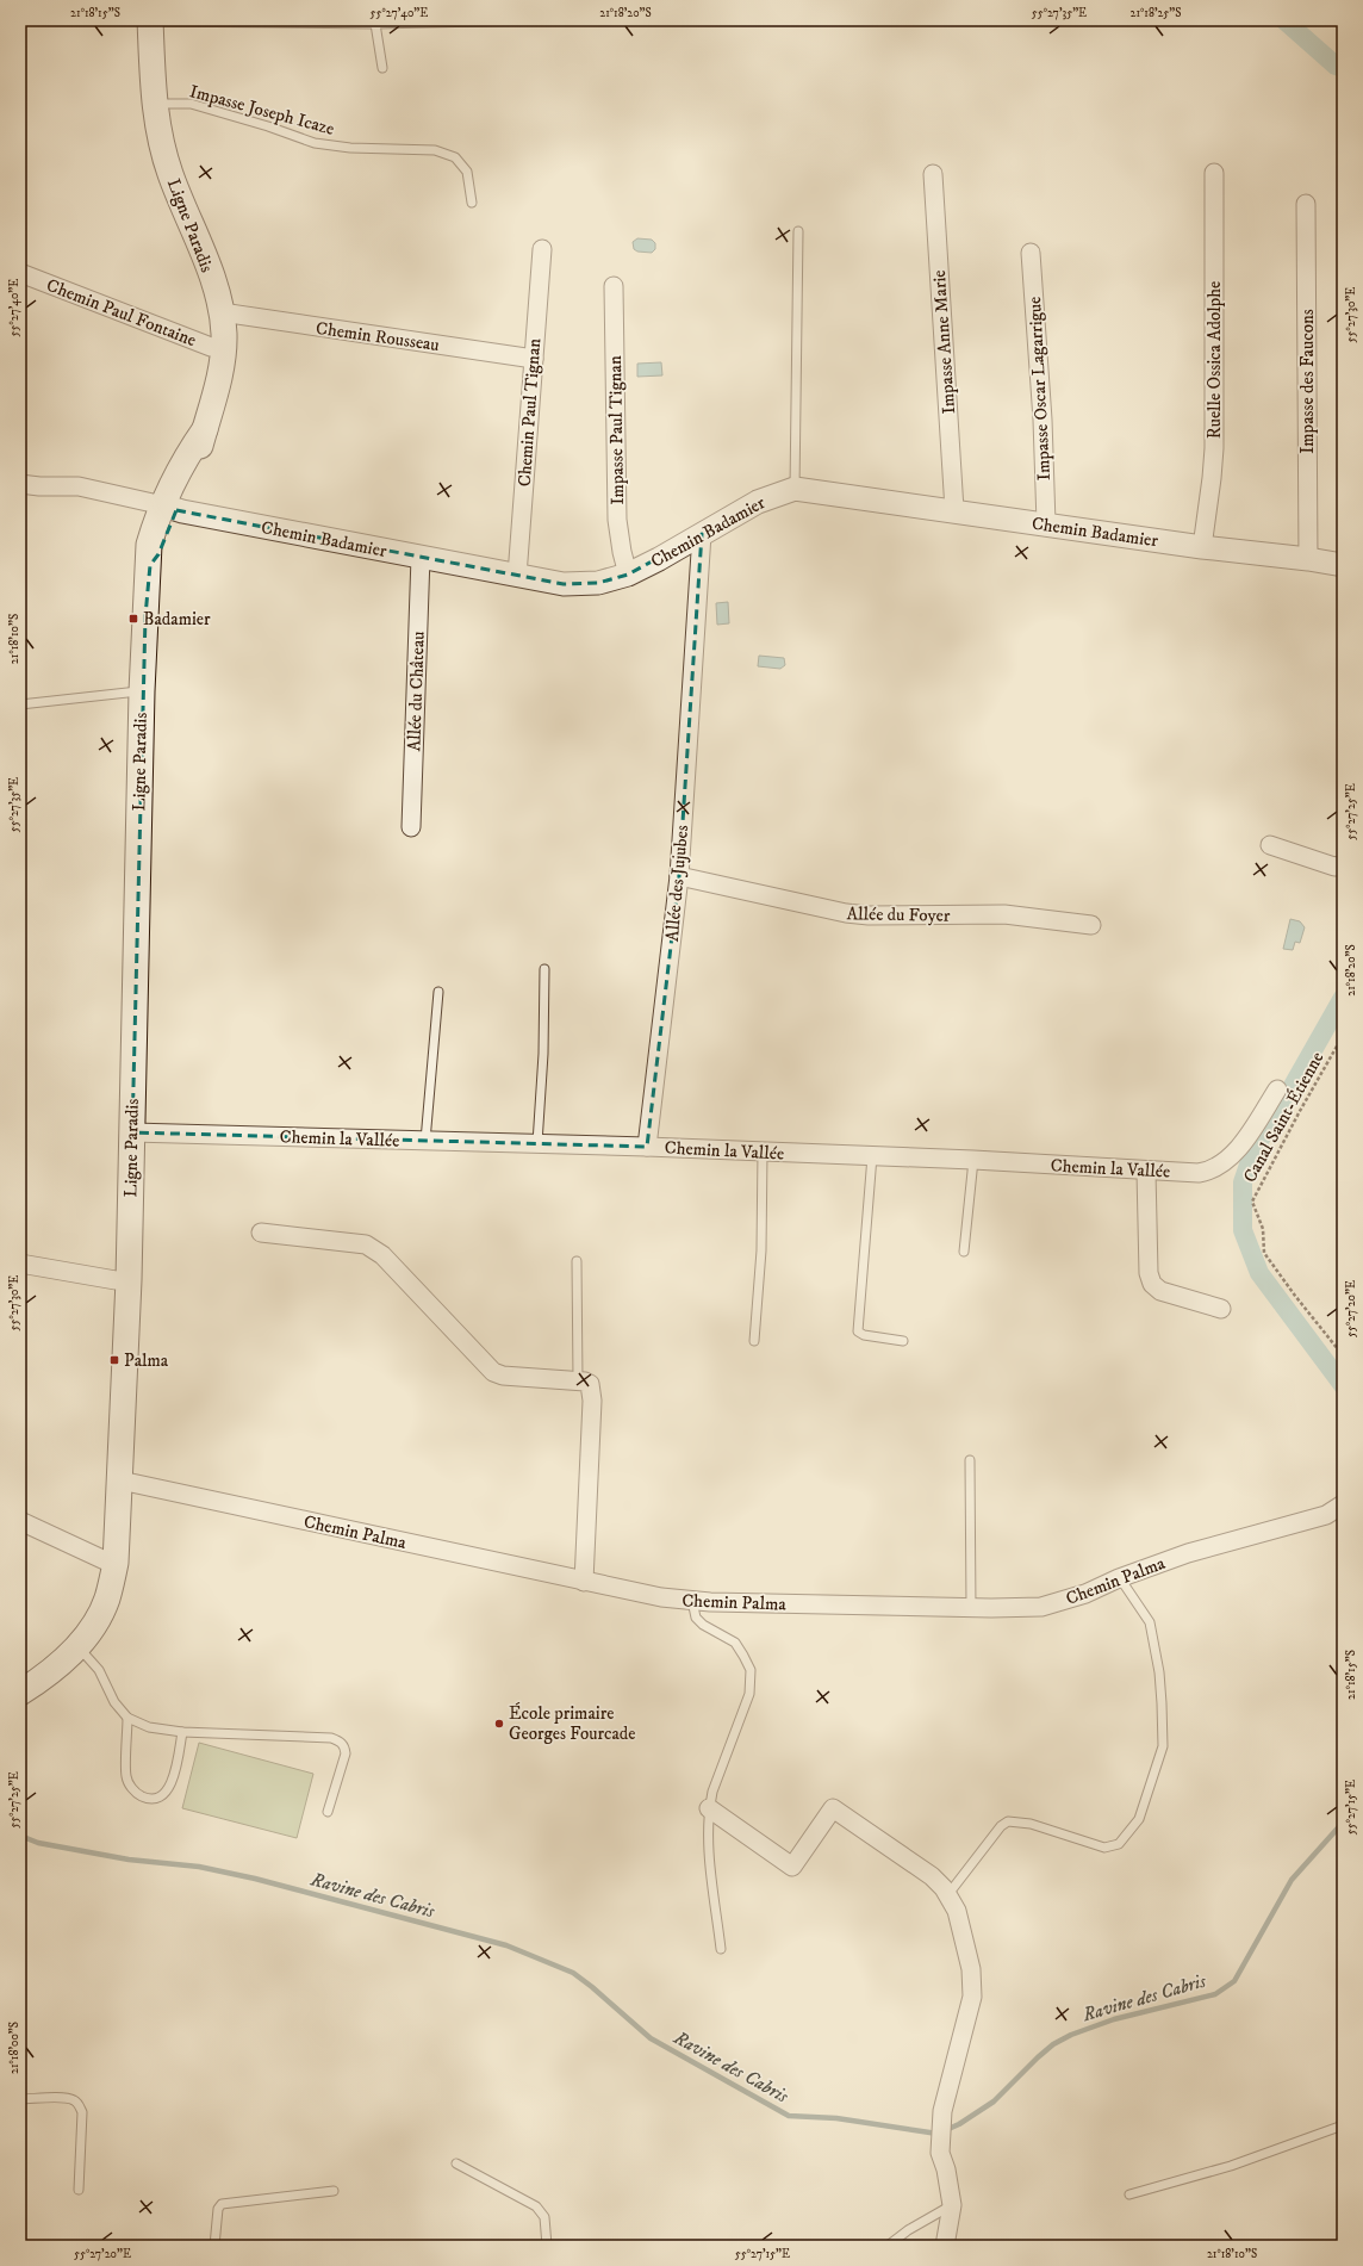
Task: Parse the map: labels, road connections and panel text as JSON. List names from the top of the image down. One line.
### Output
{"streets":{"main road":["Ligne Paradis"],"street":["Chemin Paul Fontaine","Chemin Rousseau","Impasse Anne Marie","Ruelle Ossica Adolphe","Impasse des Faucons","Impasse Oscar Lagarrigue","Chemin Paul Tignan","Impasse Paul Tignan","Chemin Badamier","Allée du Château","Allée des Jujubes","Allée du Foyer","Chemin la Vallée","Chemin Palma"],"lane":["Impasse Joseph Icaze"],"path":["Canal Saint-Étienne"]},"crossings":[["Impasse Joseph Icaze","Ligne Paradis"],["Ligne Paradis","Chemin Paul Fontaine"],["Ligne Paradis","Chemin Rousseau"],["Ligne Paradis","Chemin Badamier"],["Ligne Paradis","Chemin la Vallée"],["Ligne Paradis","Chemin Palma"],["Chemin Rousseau","Chemin Paul Tignan"],["Impasse Anne Marie","Chemin Badamier"],["Ruelle Ossica Adolphe","Chemin Badamier"],["Impasse des Faucons","Chemin Badamier"],["Impasse Oscar Lagarrigue","Chemin Badamier"],["Chemin Paul Tignan","Chemin Badamier"],["Impasse Paul Tignan","Chemin Badamier"],["Chemin Badamier","Allée du Château"],["Chemin Badamier","Allée des Jujubes"],["Allée des Jujubes","Allée du Foyer"],["Allée des Jujubes","Chemin la Vallée"]],"water":["Ravine des Cabris"],"places":{"transit":["Badamier","Palma"],"other":["École primaire Georges Fourcade"]},"coordinates":["21°18'15\"S","55°27'40\"E","21°18'20\"S","55°27'35\"E","21°18'25\"S","55°27'30\"E","21°18'10\"S","55°27'25\"E","55°27'20\"E","55°27'15\"E","21°18'00\"S"]}
